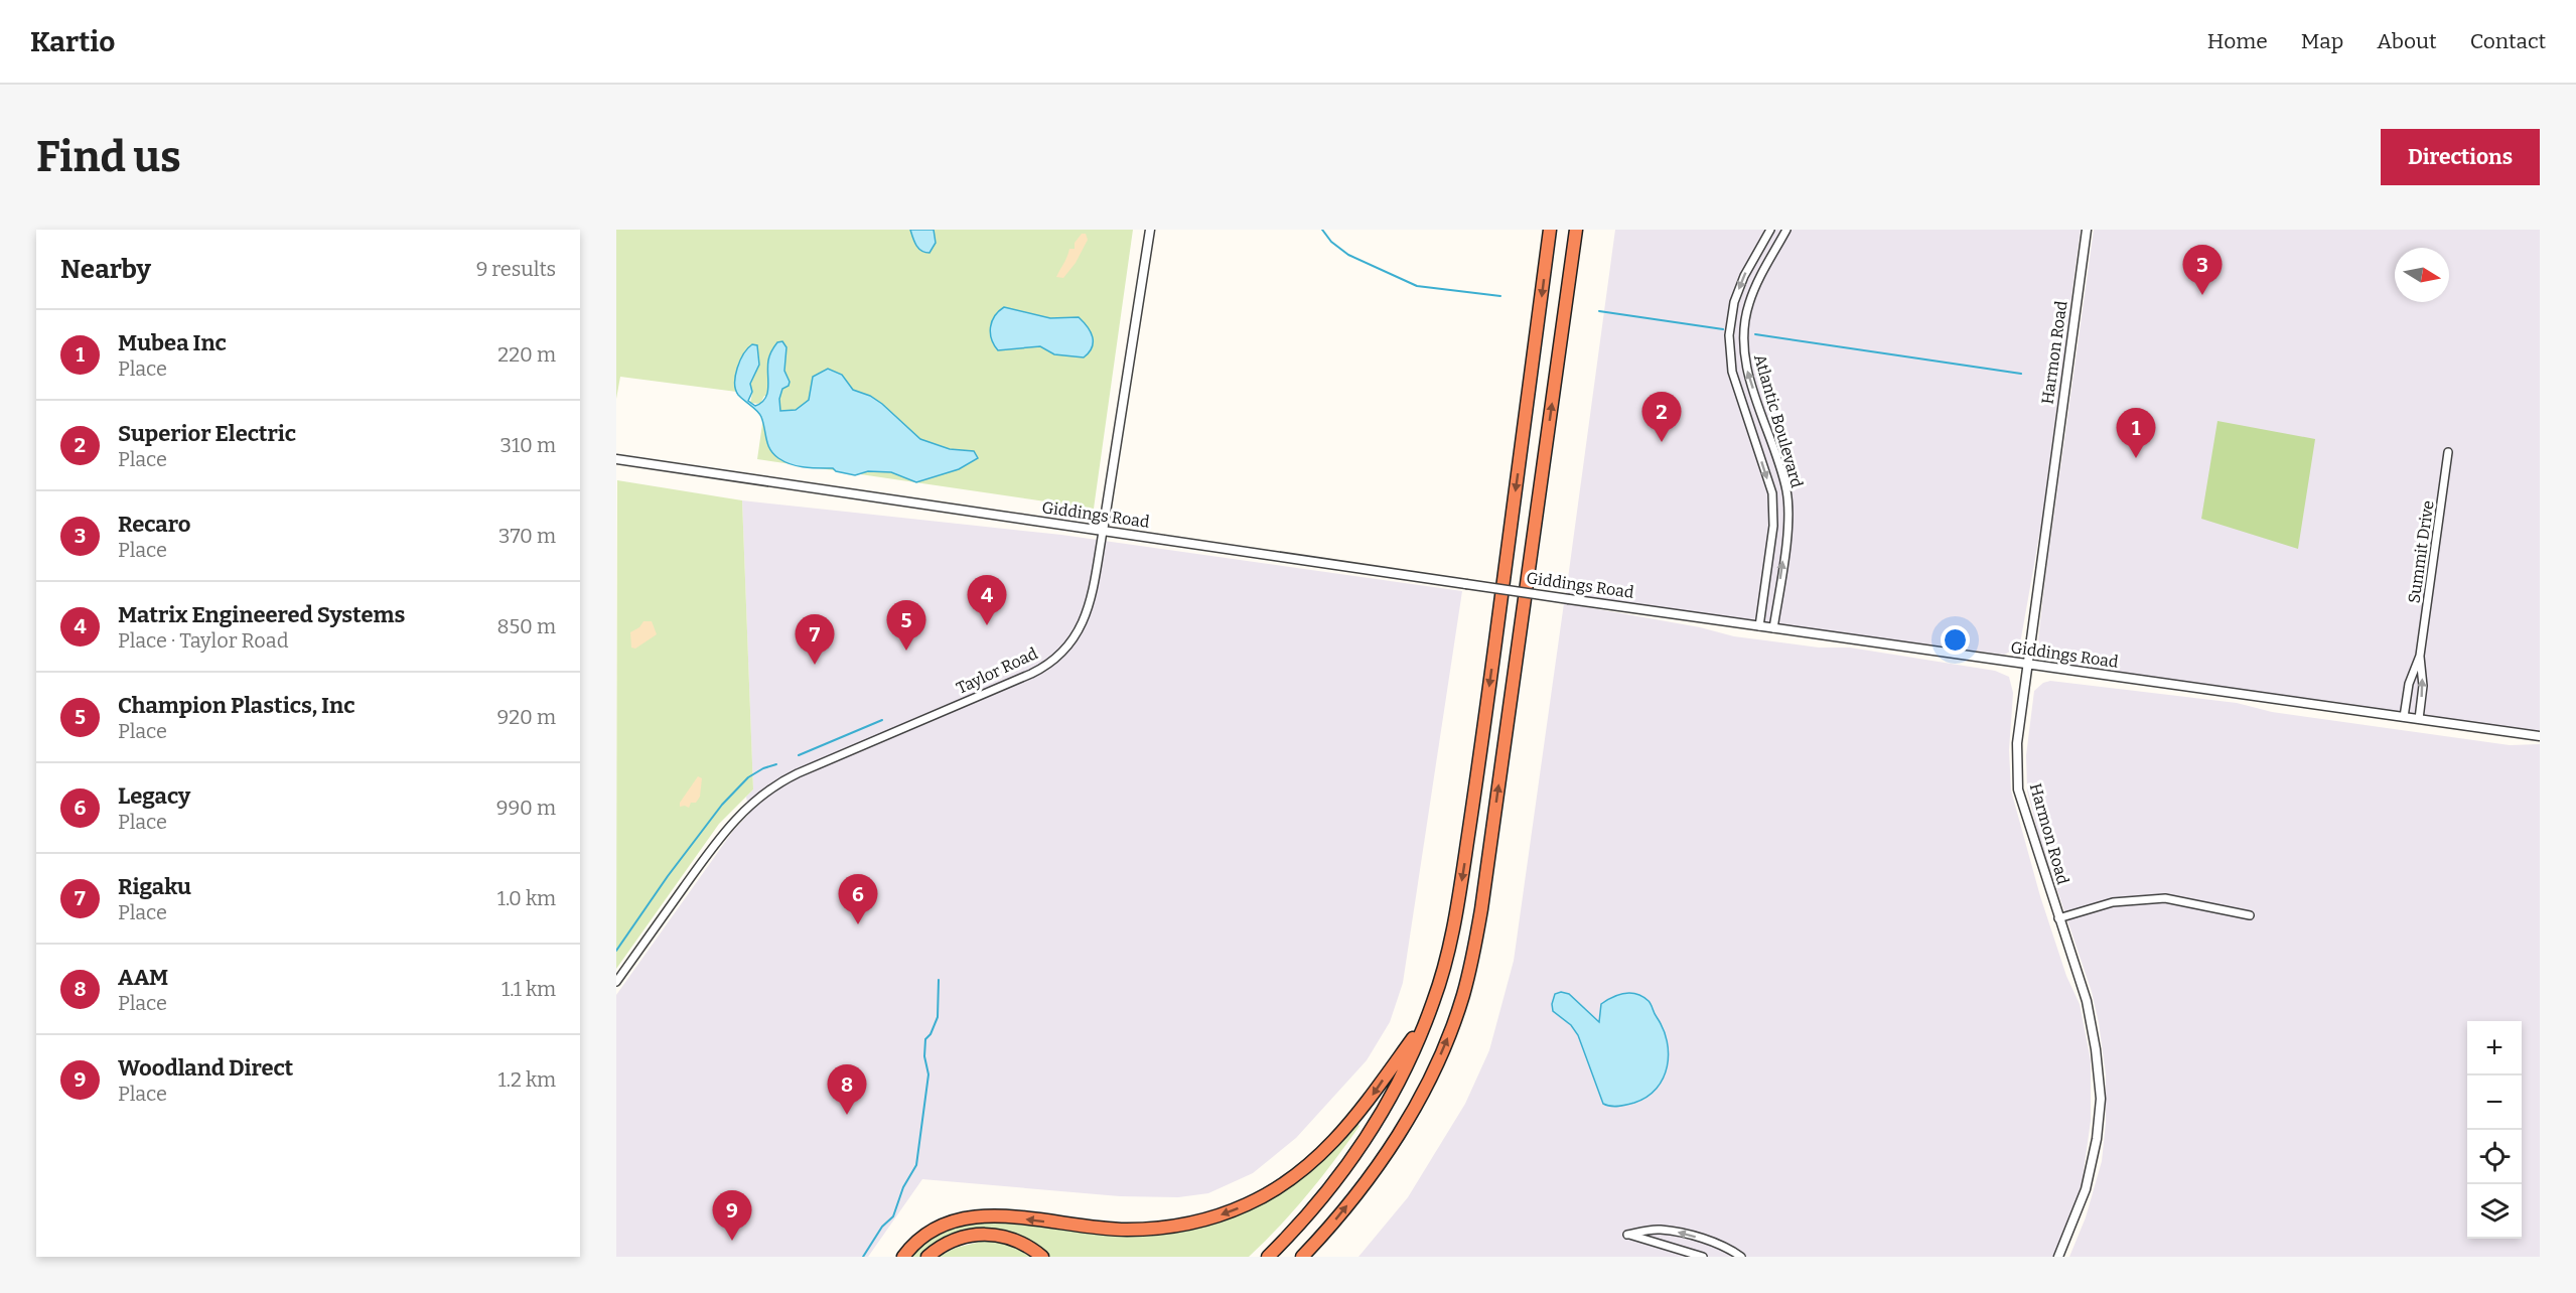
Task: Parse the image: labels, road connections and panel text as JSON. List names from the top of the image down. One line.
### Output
{"streets":{"street":["Harmon Road","Atlantic Boulevard","Giddings Road","Summit Drive","Taylor Road"]},"crossings":[["Harmon Road","Giddings Road"],["Atlantic Boulevard","Giddings Road"],["Giddings Road","Summit Drive"],["Giddings Road","Taylor Road"]],"north":"right","page":{"header":"Kartio","nav":["Home","Map","About","Contact"],"buttons":"Directions","title":"Find us","heading":["Nearby","9 results"],"pins":["3","2","1","4","5","7","6","8","9"],"list":[{"mark":"1","name":"Mubea Inc","note":"Place","value":"220 m"},{"mark":"2","name":"Superior Electric","note":"Place","value":"310 m"},{"mark":"3","name":"Recaro","note":"Place","value":"370 m"},{"mark":"4","name":"Matrix Engineered Systems","note":"Place · Taylor Road","value":"850 m"},{"mark":"5","name":"Champion Plastics, Inc","note":"Place","value":"920 m"},{"mark":"6","name":"Legacy","note":"Place","value":"990 m"},{"mark":"7","name":"Rigaku","note":"Place","value":"1.0 km"},{"mark":"8","name":"AAM","note":"Place","value":"1.1 km"},{"mark":"9","name":"Woodland Direct","note":"Place","value":"1.2 km"}],"map_buttons":["+","−"]}}
